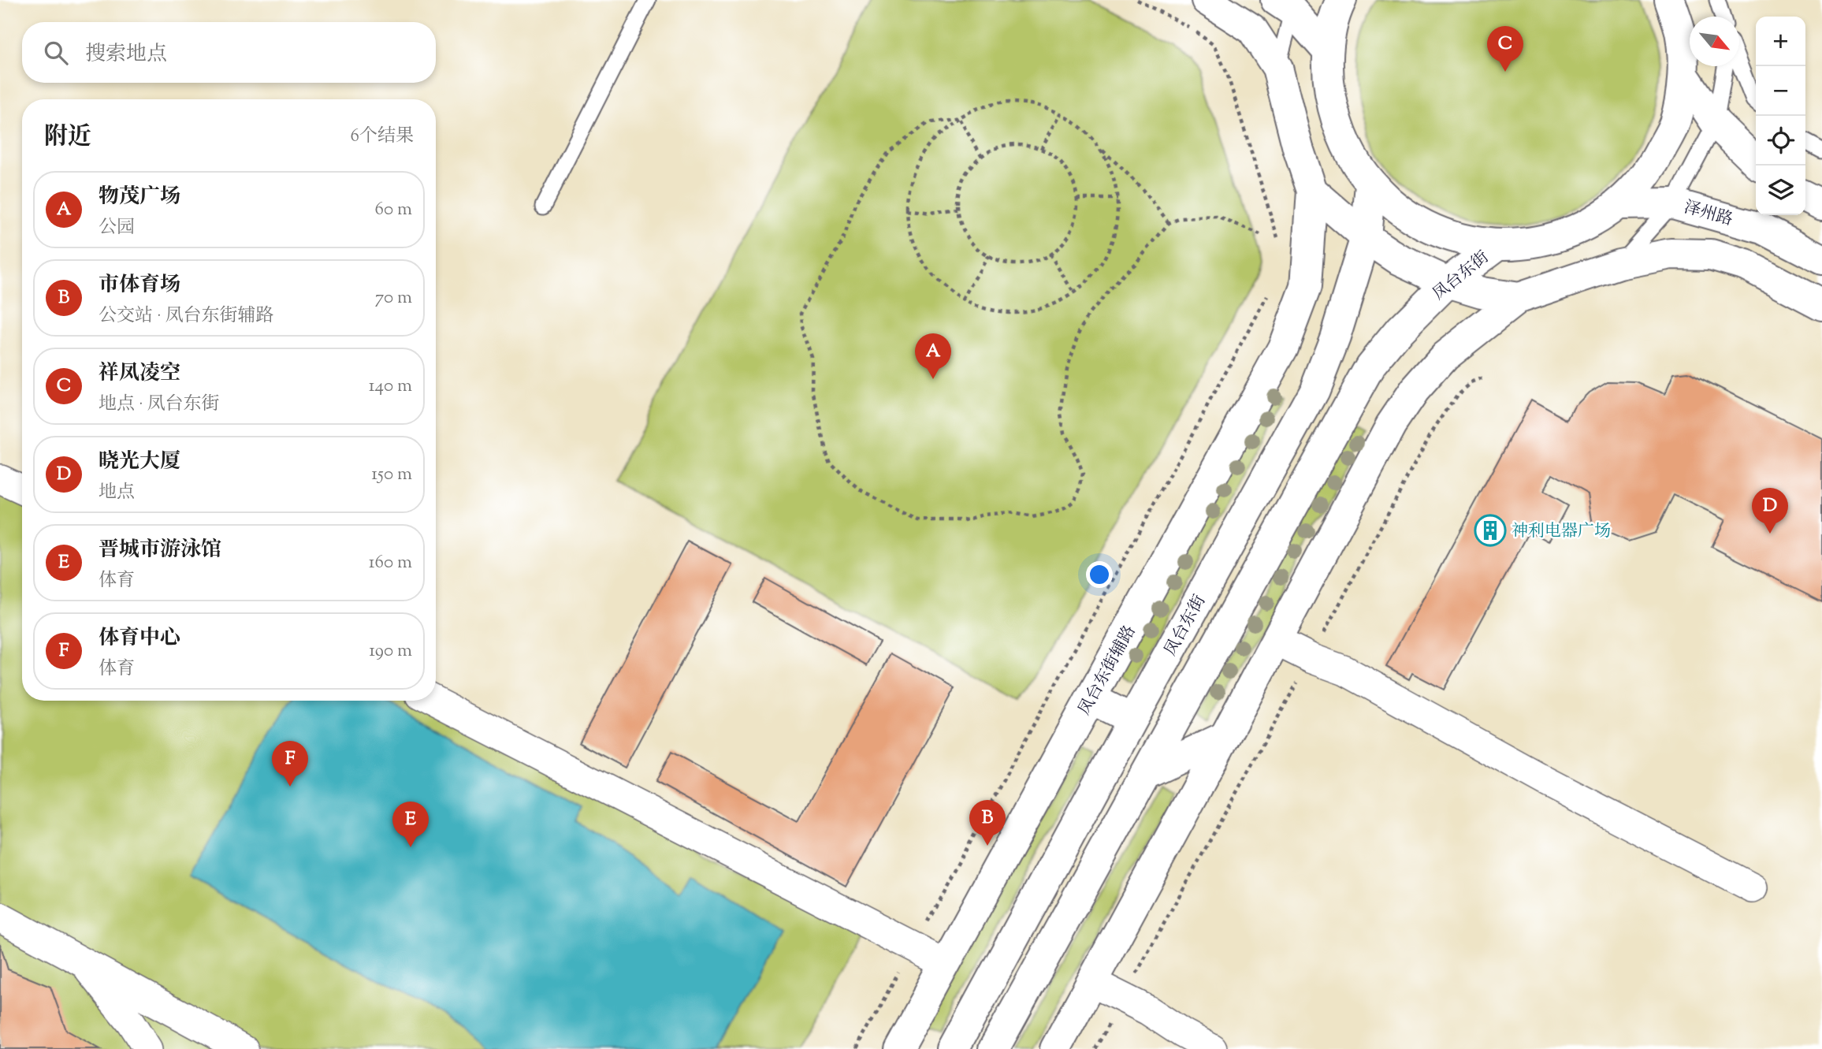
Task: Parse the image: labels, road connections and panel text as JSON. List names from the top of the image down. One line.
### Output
{"streets":{"main road":["泽州路","凤台东街","凤台东街辅路"]},"places":{"building":["神利电器广场"]},"north":"bottom right","page":{"map_buttons":["+","−"],"search":"搜索地点","pins":["C","A","D","F","B","E"],"heading":["附近","6个结果"],"list":[{"mark":"A","name":"物茂广场","note":"公园","value":"60 m"},{"mark":"B","name":"市体育场","note":"公交站 · 凤台东街辅路","value":"70 m"},{"mark":"C","name":"祥凤凌空","note":"地点 · 凤台东街","value":"140 m"},{"mark":"D","name":"晓光大厦","note":"地点","value":"150 m"},{"mark":"E","name":"晋城市游泳馆","note":"体育","value":"160 m"},{"mark":"F","name":"体育中心","note":"体育","value":"190 m"}]}}
